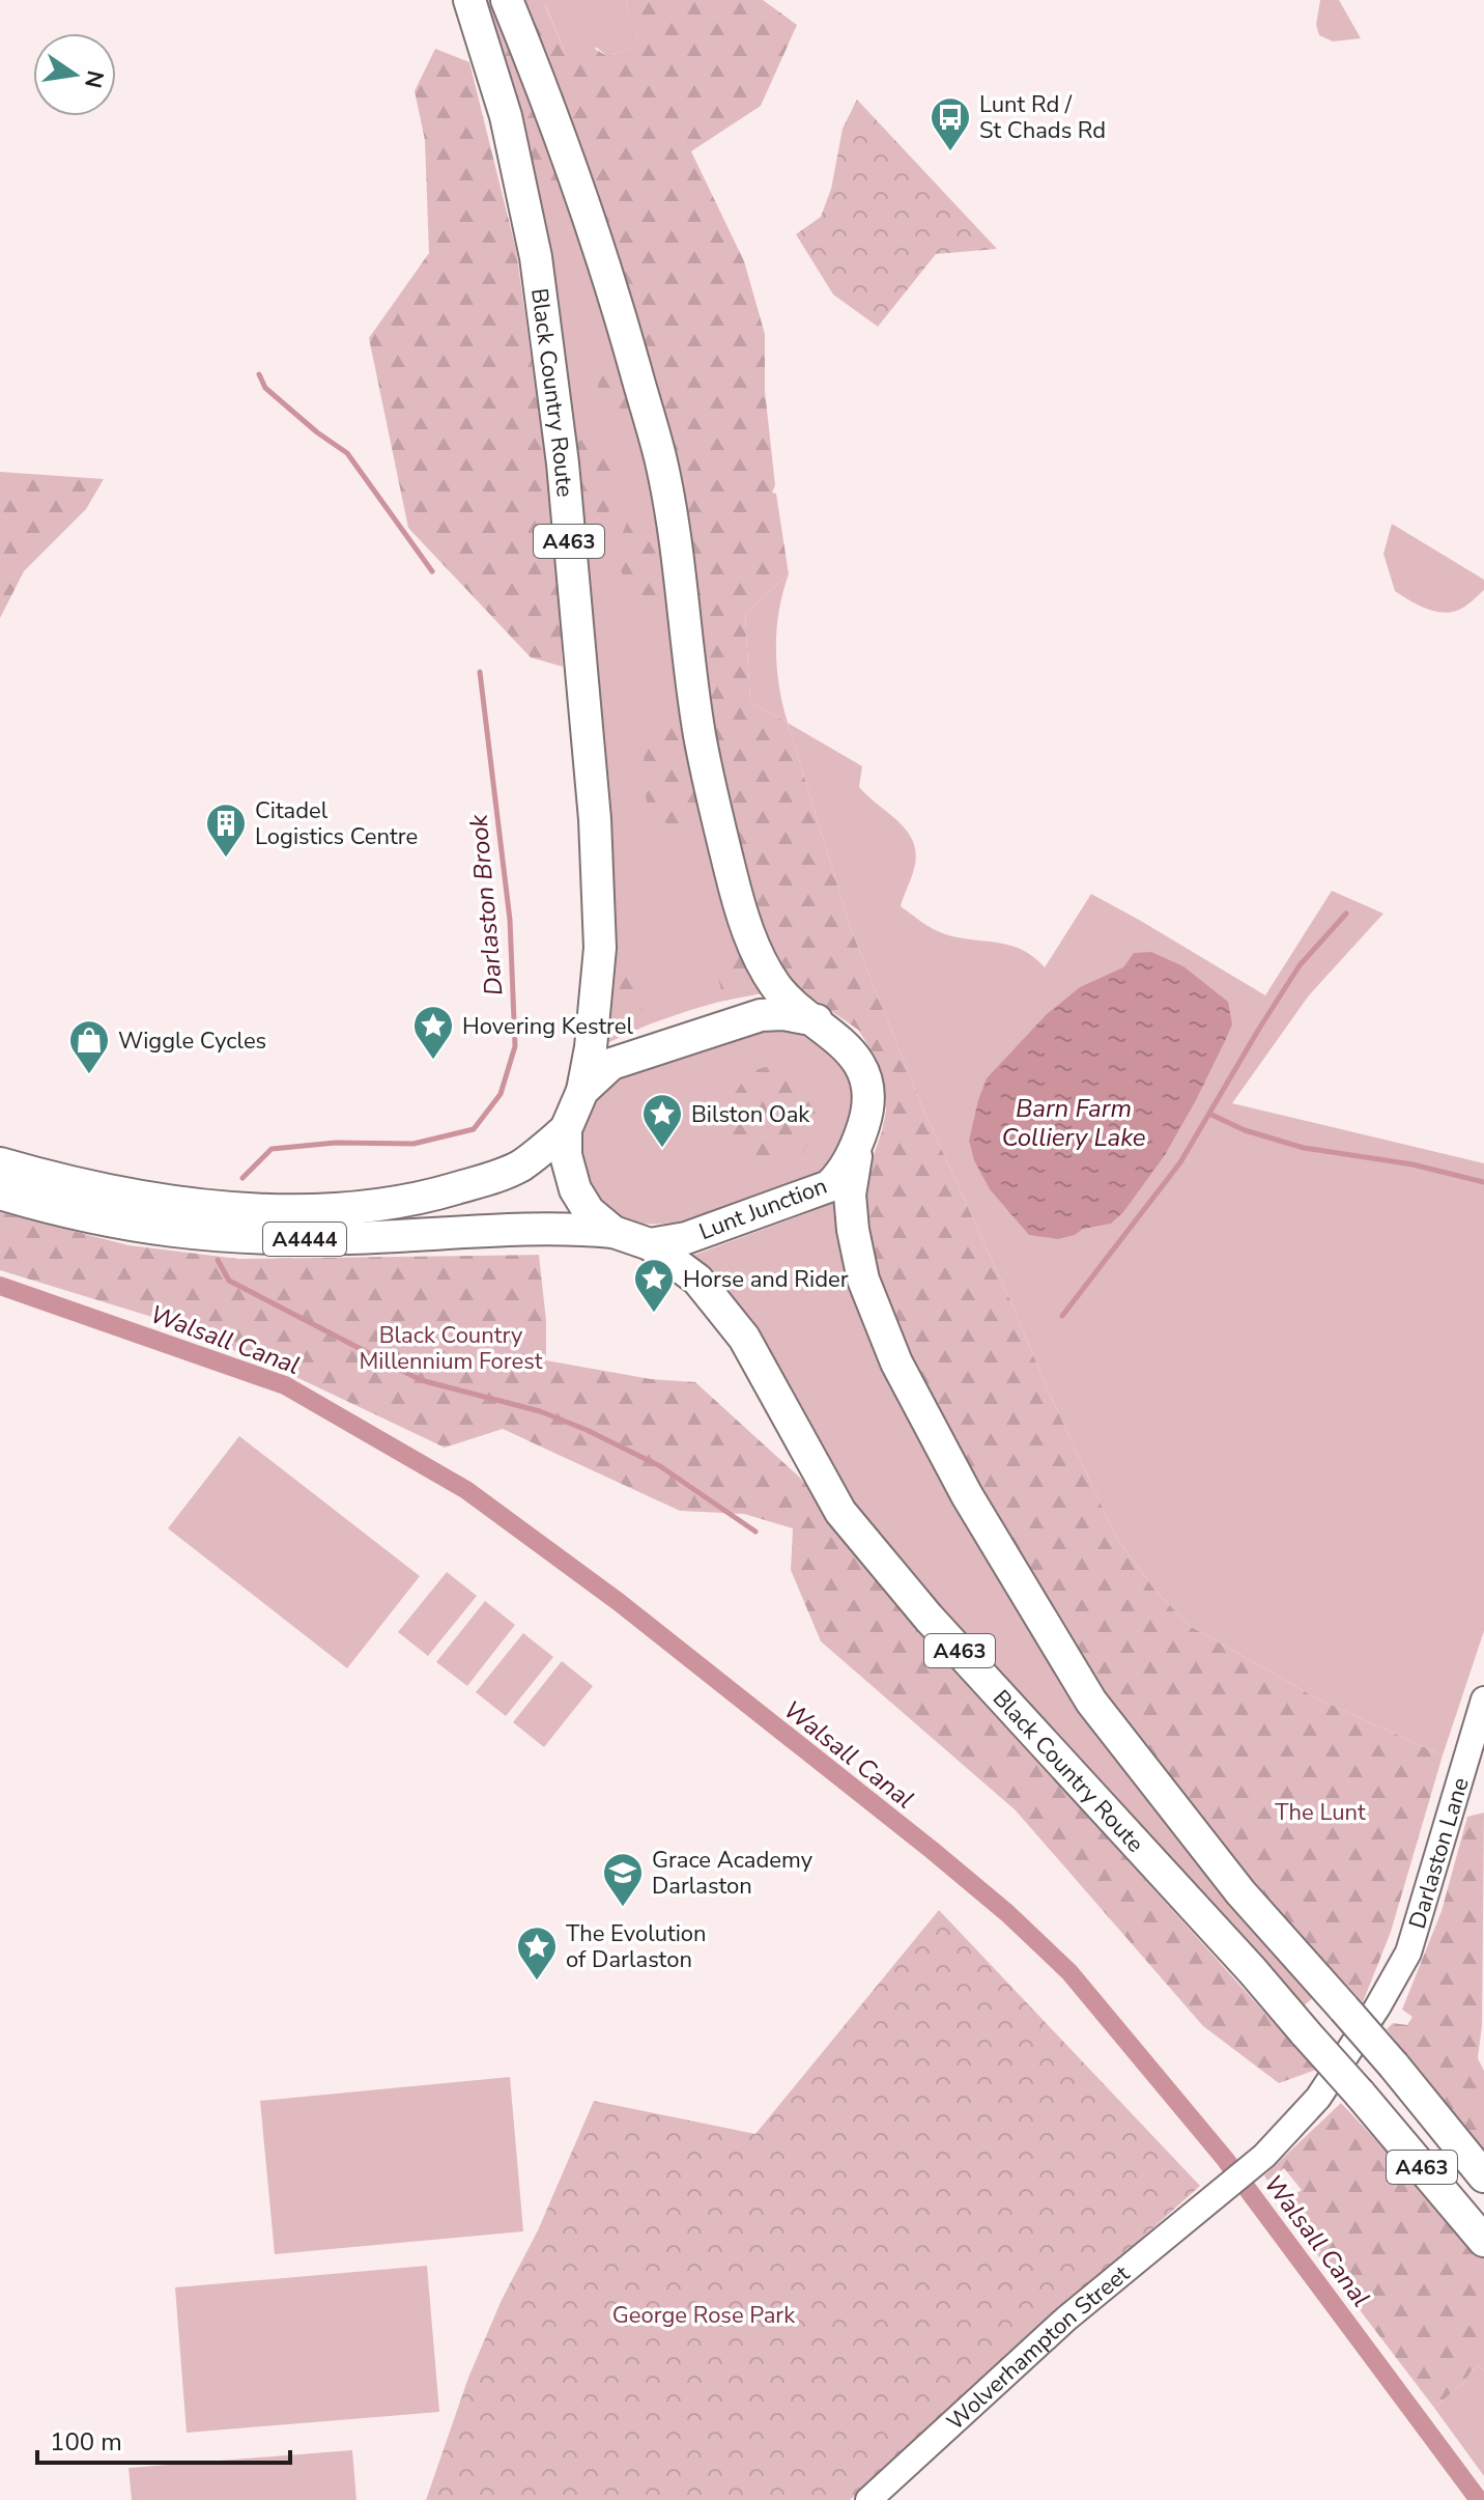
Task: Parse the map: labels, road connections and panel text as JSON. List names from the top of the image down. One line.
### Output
{"streets":{"highway":["Black Country Route","A463","Lunt Junction","A4444"],"street":["Darlaston Lane","Wolverhampton Street"]},"crossings":[["Black Country Route","A463"],["Black Country Route","Lunt Junction"],["Black Country Route","A4444"],["A463","Lunt Junction"],["A463","A4444"],["Lunt Junction","A4444"],["Darlaston Lane","Wolverhampton Street"]],"water":["Darlaston Brook","Barn Farm Colliery Lake","Walsall Canal"],"parks":["Black Country Millennium Forest","The Lunt","George Rose Park"],"places":{"bus stop":["Lunt Rd / St Chads Rd"],"building":["Citadel Logistics Centre"],"place":["Hovering Kestrel","Bilston Oak","Horse and Rider","The Evolution of Darlaston"],"shop":["Wiggle Cycles"],"school or university":["Grace Academy Darlaston"]},"scale_bar":"100 m","north":"right"}
